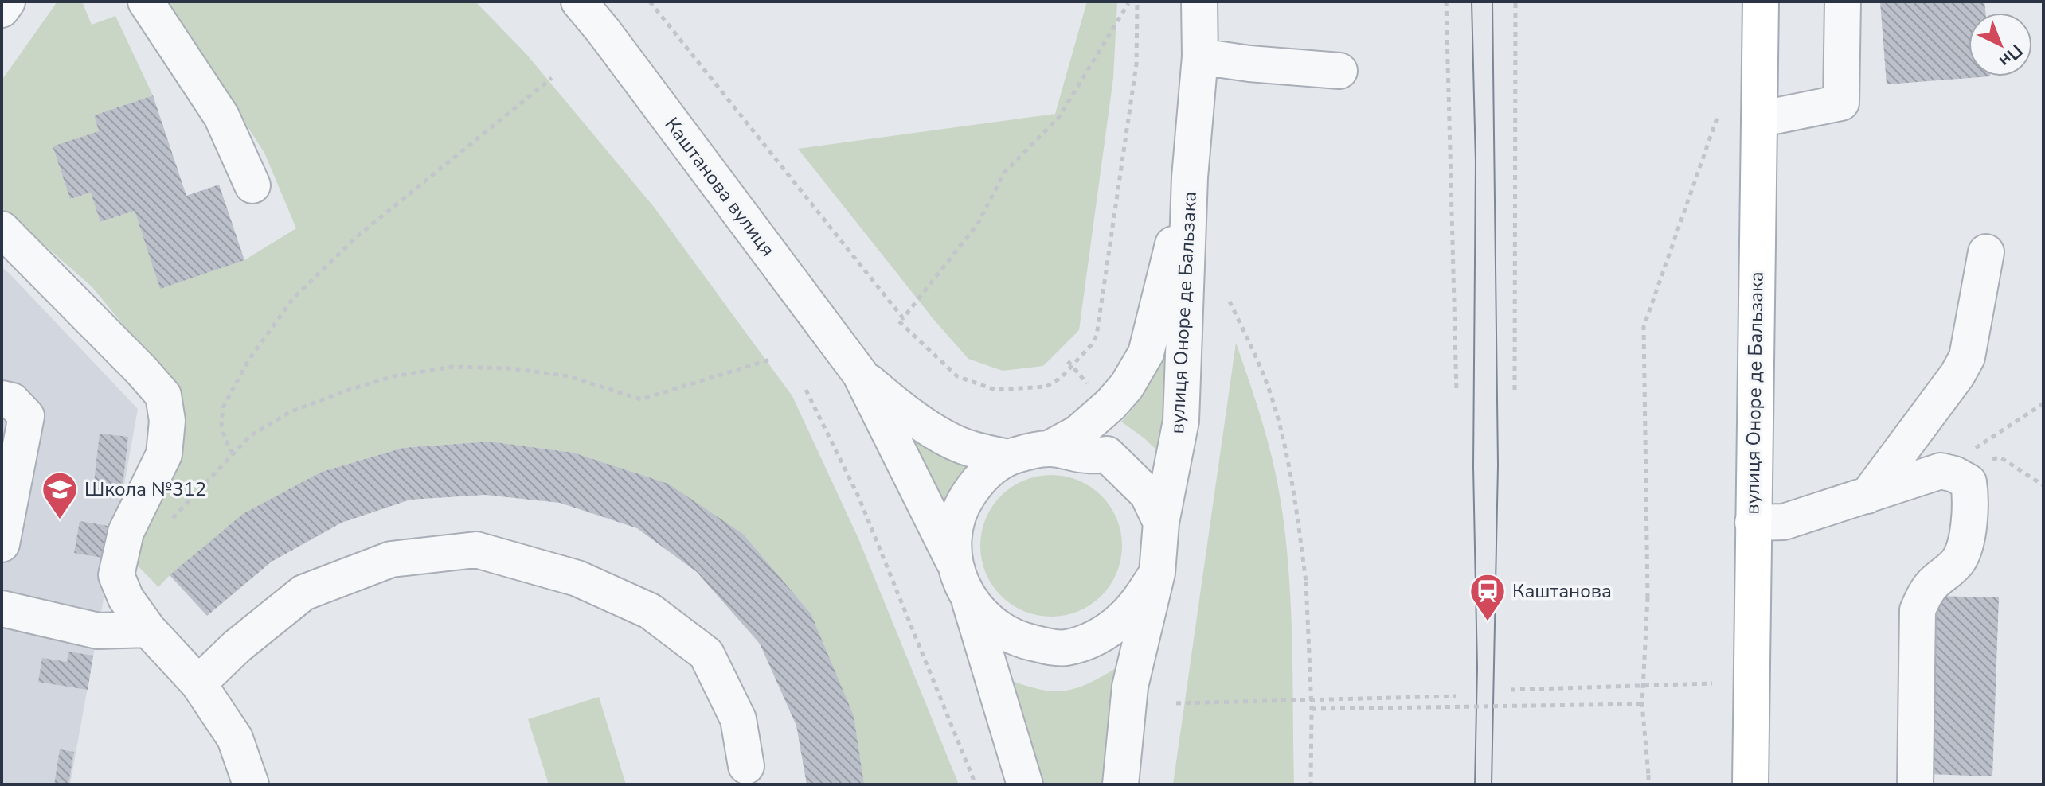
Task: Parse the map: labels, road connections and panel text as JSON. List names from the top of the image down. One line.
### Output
{"streets":{"main road":["вулиця Оноре де Бальзака"],"street":["Каштанова вулиця"]},"crossings":[["Каштанова вулиця","вулиця Оноре де Бальзака"]],"places":{"school or university":["Школа №312"],"station":["Каштанова"]},"north":"bottom right"}
